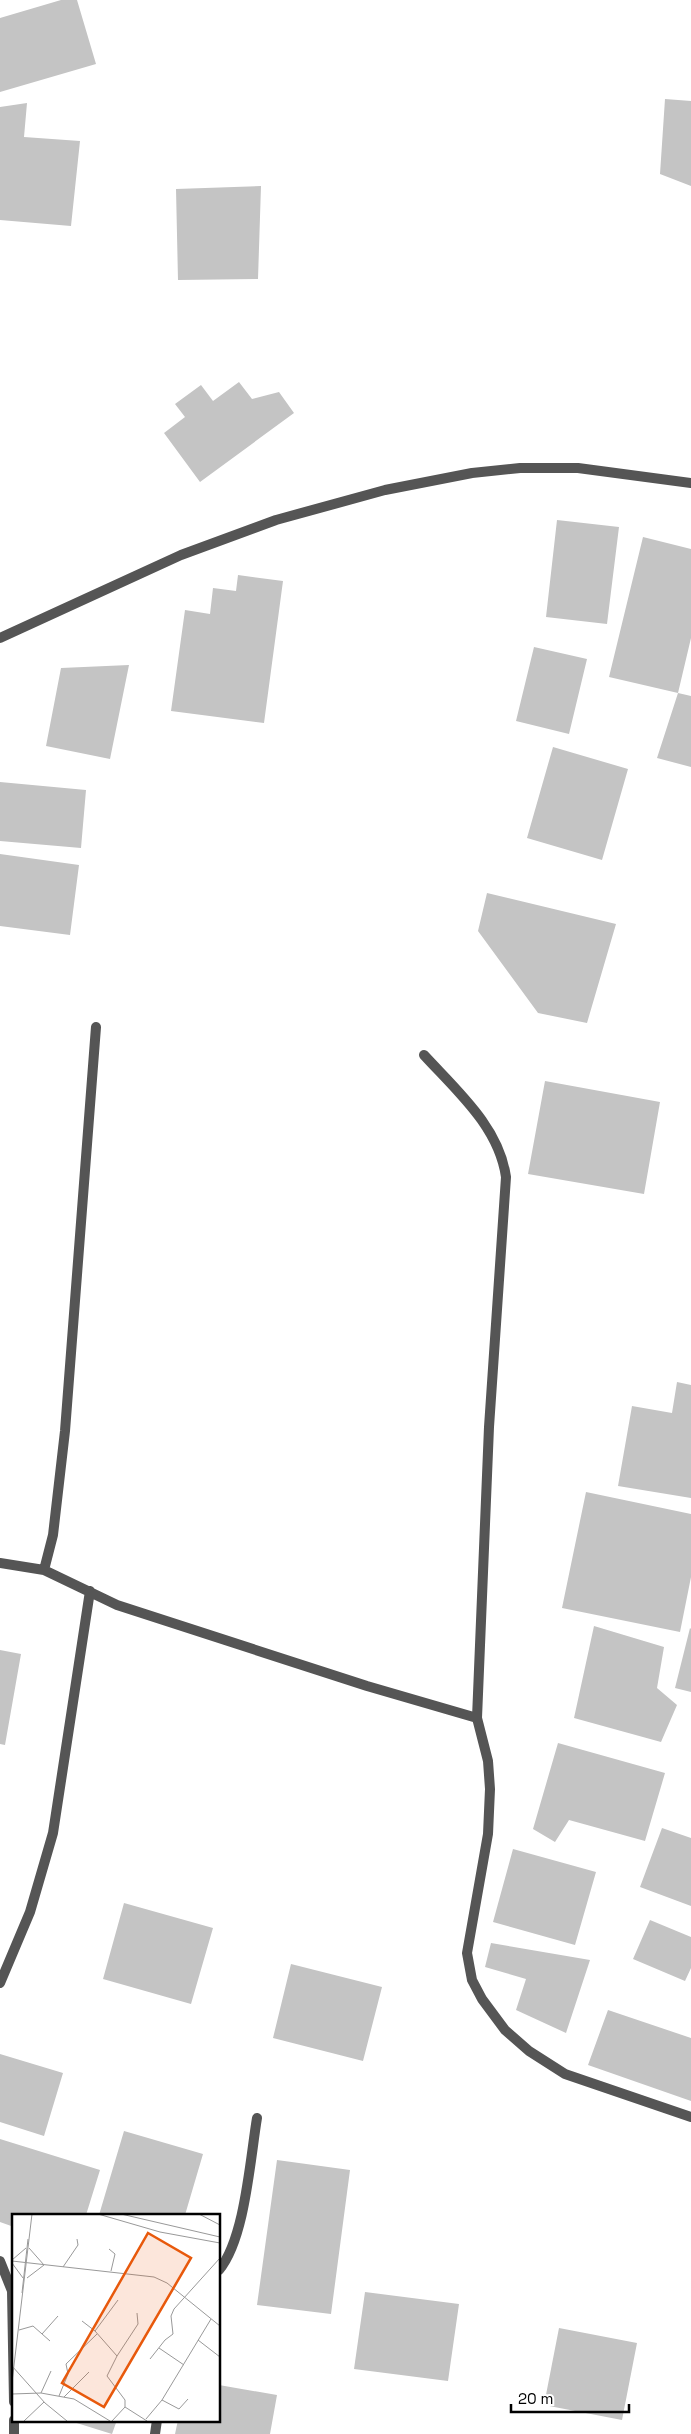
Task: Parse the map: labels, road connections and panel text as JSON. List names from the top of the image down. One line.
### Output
{"scale_bar":"20 m"}
